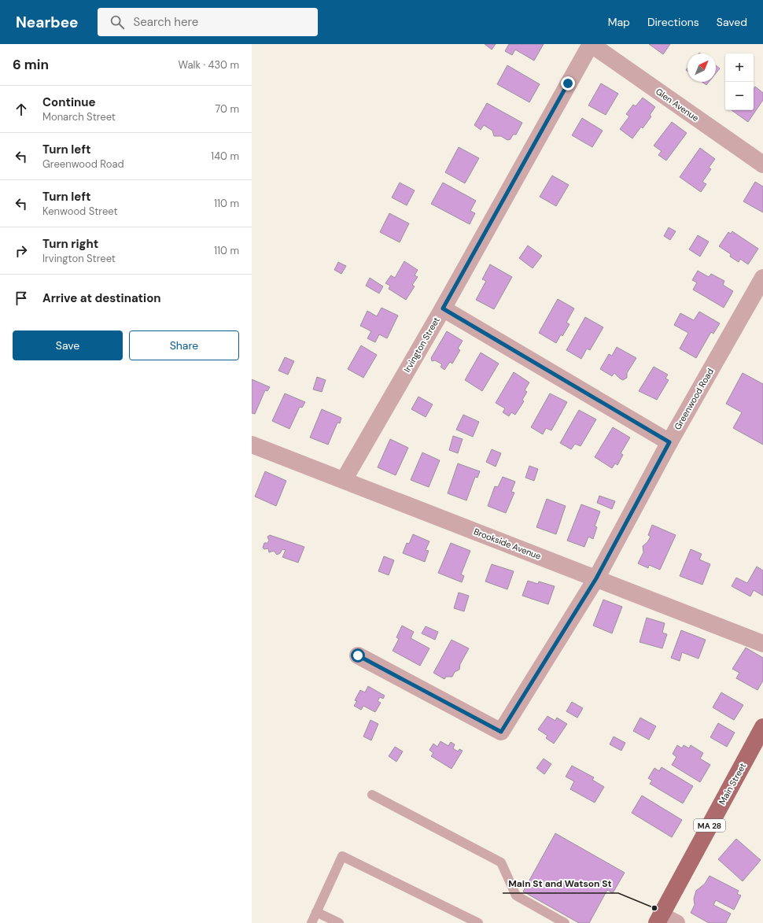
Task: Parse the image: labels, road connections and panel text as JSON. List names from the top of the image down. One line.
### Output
{"streets":{"main road":["Main Street","MA 28"],"street":["Glen Avenue","Irvington Street","Greenwood Road","Brookside Avenue"]},"crossings":[["Glen Avenue","Irvington Street"],["Irvington Street","Brookside Avenue"],["Greenwood Road","Brookside Avenue"]],"places":["Main St and Watson St"],"north":"top right","page":{"header":"Nearbee","search":"Search here","nav":["Map","Directions","Saved"],"heading":["6 min","Walk · 430 m"],"map_buttons":["+","−"],"list":[["Continue","Monarch Street","70 m"],["Turn left","Greenwood Road","140 m"],["Turn left","Kenwood Street","110 m"],["Turn right","Irvington Street","110 m"],"Arrive at destination"],"buttons":["Save","Share"]}}
